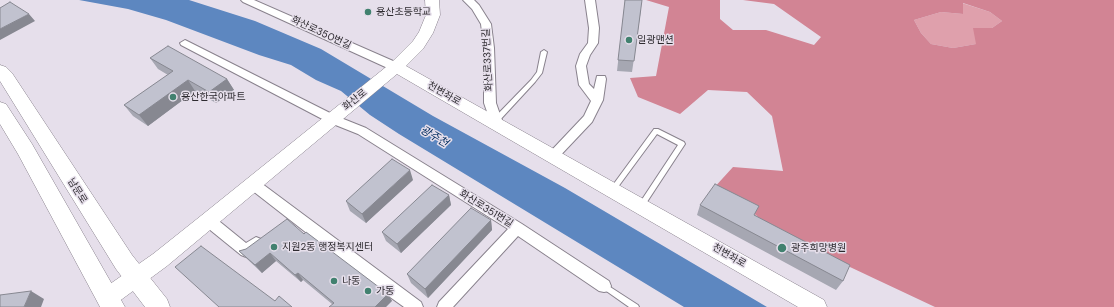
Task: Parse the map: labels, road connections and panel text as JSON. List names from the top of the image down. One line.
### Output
{"streets":{"main road":["천변좌로","화산로","남문로"],"street":["화산로350번길","화산로337번길","화산로351번길"]},"crossings":[["화산로350번길","천변좌로"],["화산로350번길","화산로"],["화산로337번길","천변좌로"],["천변좌로","화산로"],["화산로","남문로"],["화산로","화산로351번길"]],"water":["광주천"],"places":["용산초등학교","일광맨션","용산한국아파트","지원2동 행정복지센터","광주희망병원","나동","가동"]}
